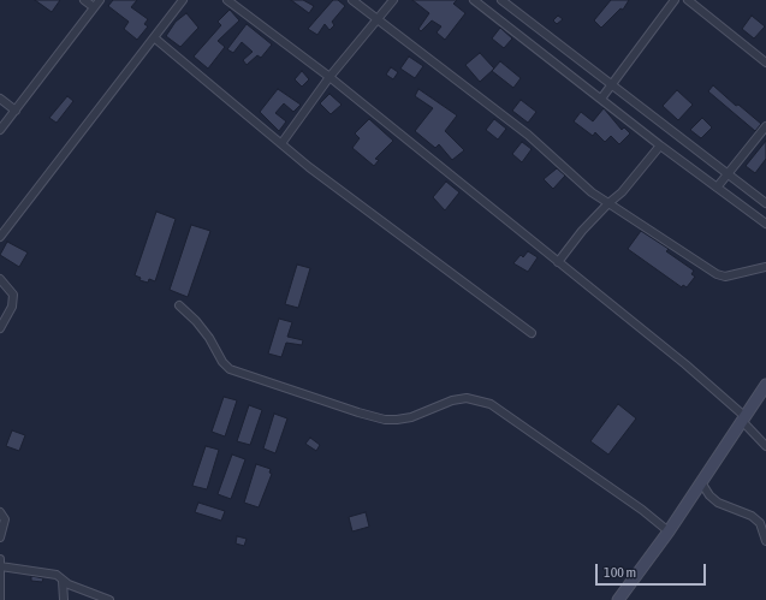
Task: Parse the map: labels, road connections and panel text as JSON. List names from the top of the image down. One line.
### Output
{"scale_bar":"100 m"}
